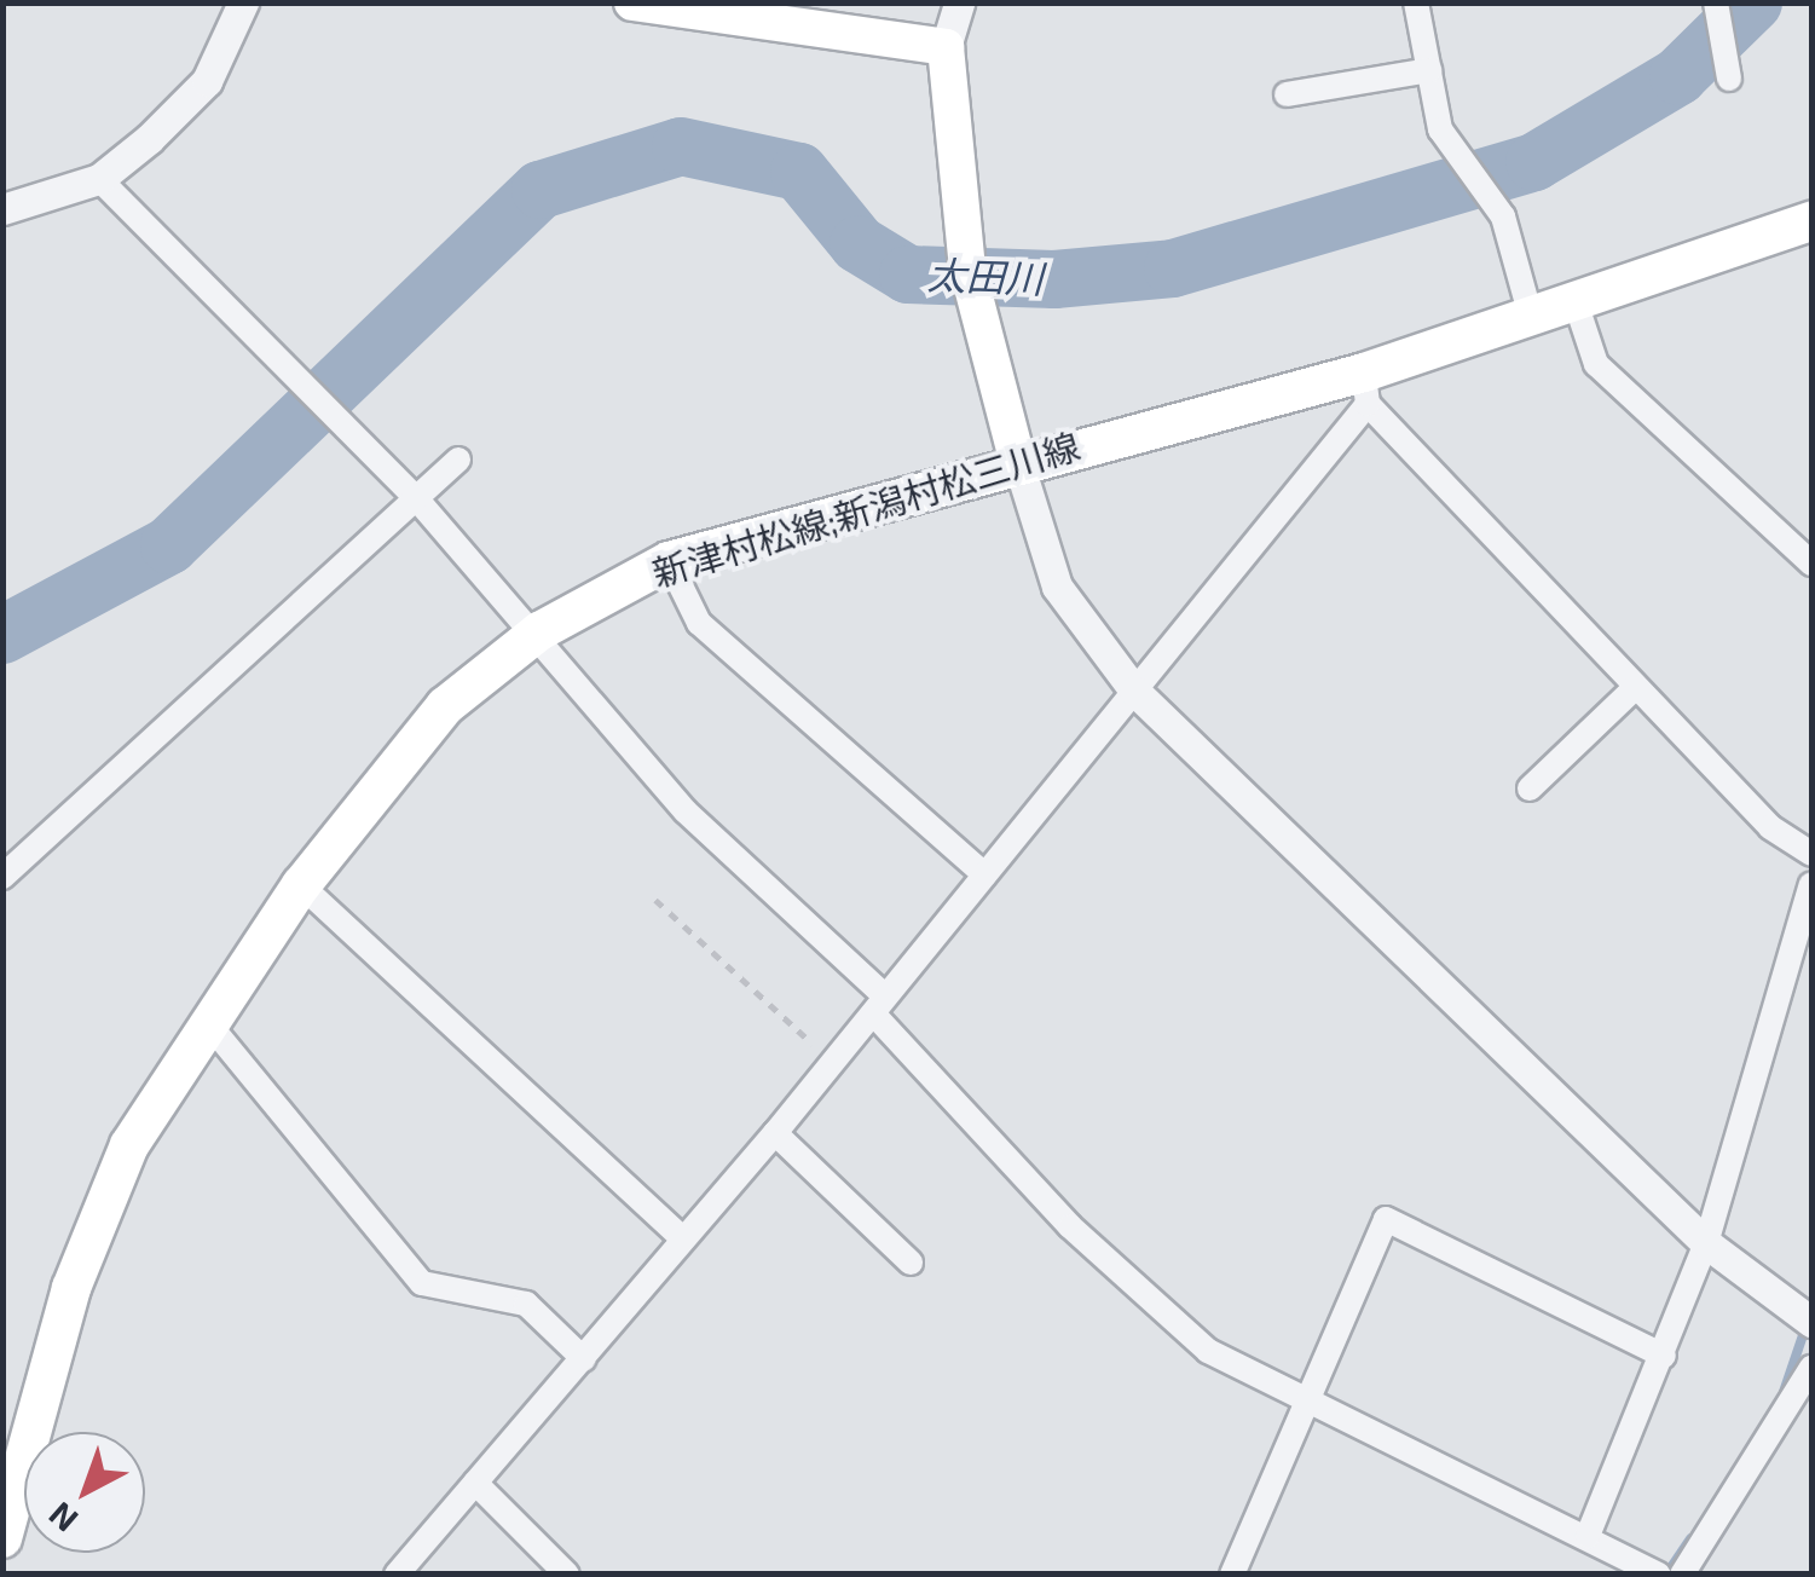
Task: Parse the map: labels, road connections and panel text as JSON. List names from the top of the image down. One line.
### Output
{"streets":{"main road":["新津村松線;新潟村松三川線"]},"water":["太田川"],"north":"bottom left"}
